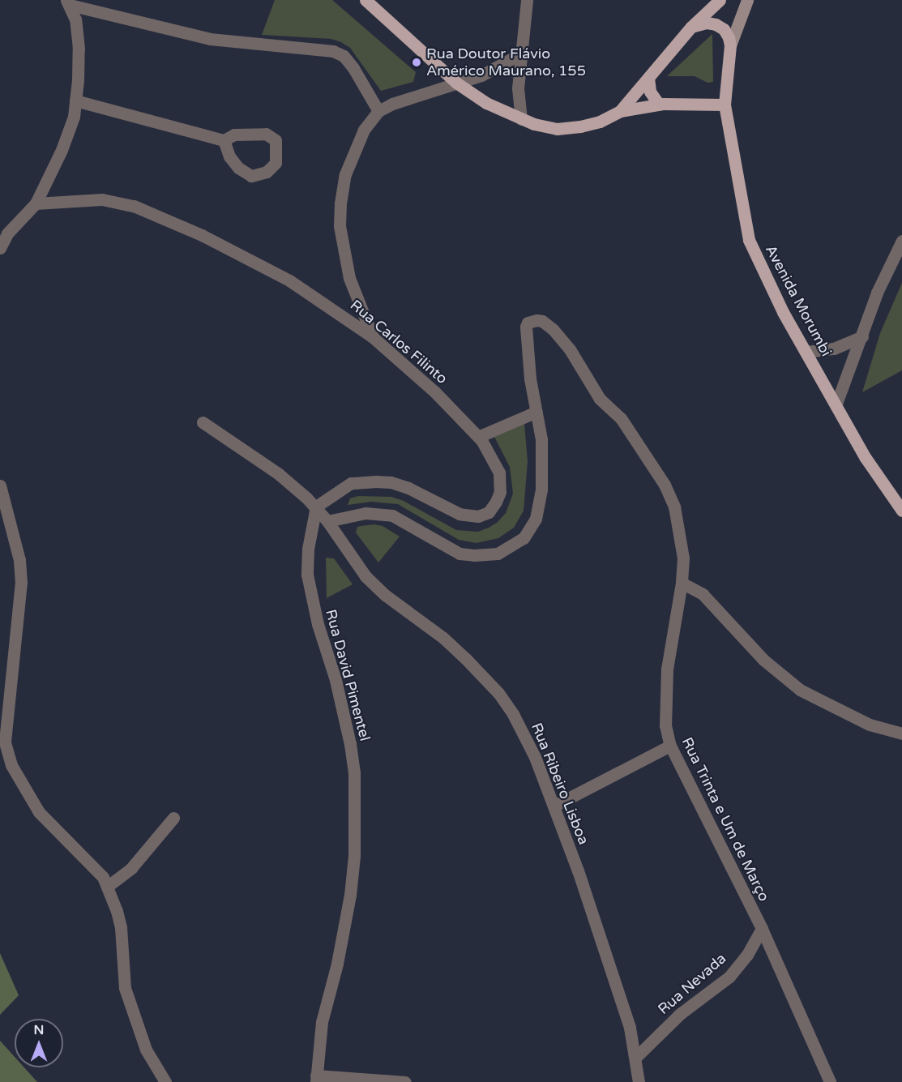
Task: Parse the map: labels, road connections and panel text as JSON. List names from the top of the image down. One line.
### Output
{"streets":{"main road":["Avenida Morumbi"],"street":["Rua Carlos Filinto","Rua David Pimentel","Rua Ribeiro Lisboa","Rua Trinta e Um de Março","Rua Nevada"]},"crossings":[["Rua Carlos Filinto","Rua David Pimentel"],["Rua Carlos Filinto","Rua Ribeiro Lisboa"],["Rua David Pimentel","Rua Ribeiro Lisboa"],["Rua Ribeiro Lisboa","Rua Trinta e Um de Março"],["Rua Ribeiro Lisboa","Rua Nevada"],["Rua Trinta e Um de Março","Rua Nevada"]],"places":["Rua Doutor Flávio Américo Maurano, 155"],"north":"top"}
